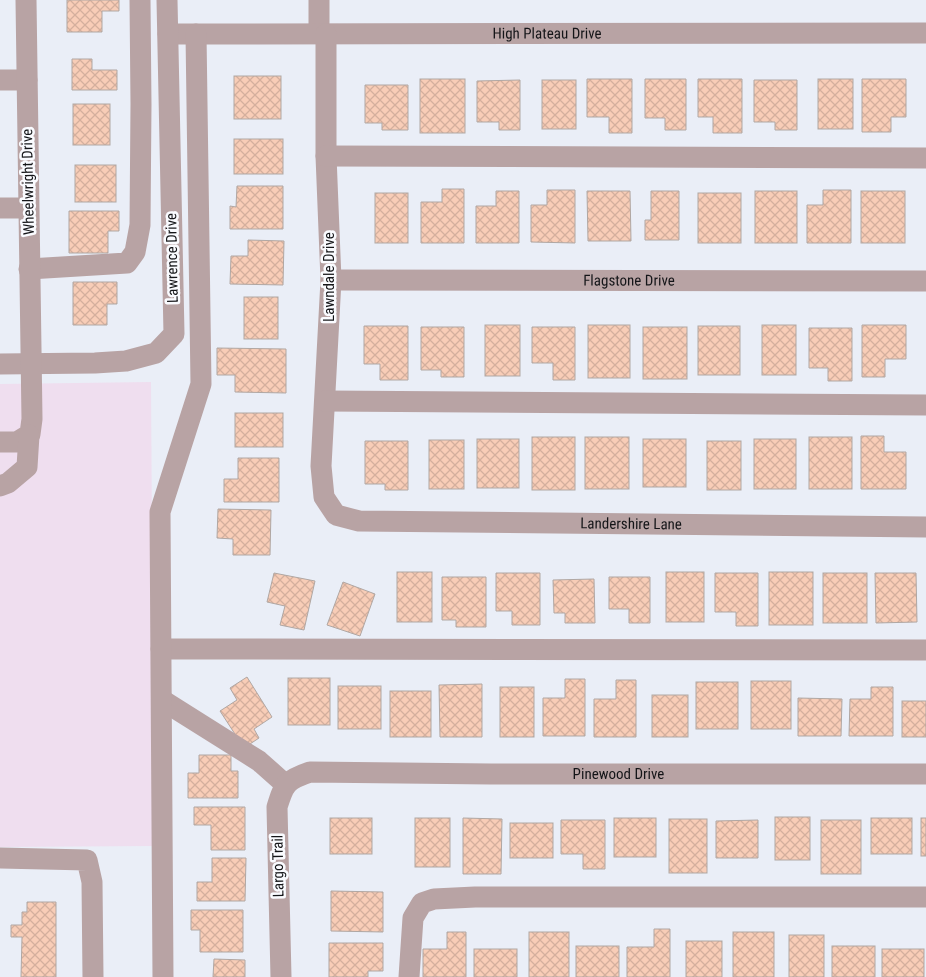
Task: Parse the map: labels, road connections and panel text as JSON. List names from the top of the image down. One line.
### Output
{"streets":{"street":["High Plateau Drive","Wheelwright Drive","Lawrence Drive","Lawndale Drive","Flagstone Drive","Landershire Lane","Pinewood Drive","Largo Trail"]},"crossings":[["High Plateau Drive","Lawrence Drive"],["High Plateau Drive","Lawndale Drive"],["Wheelwright Drive","Lawrence Drive"],["Lawndale Drive","Flagstone Drive"],["Lawndale Drive","Landershire Lane"],["Pinewood Drive","Largo Trail"]]}
